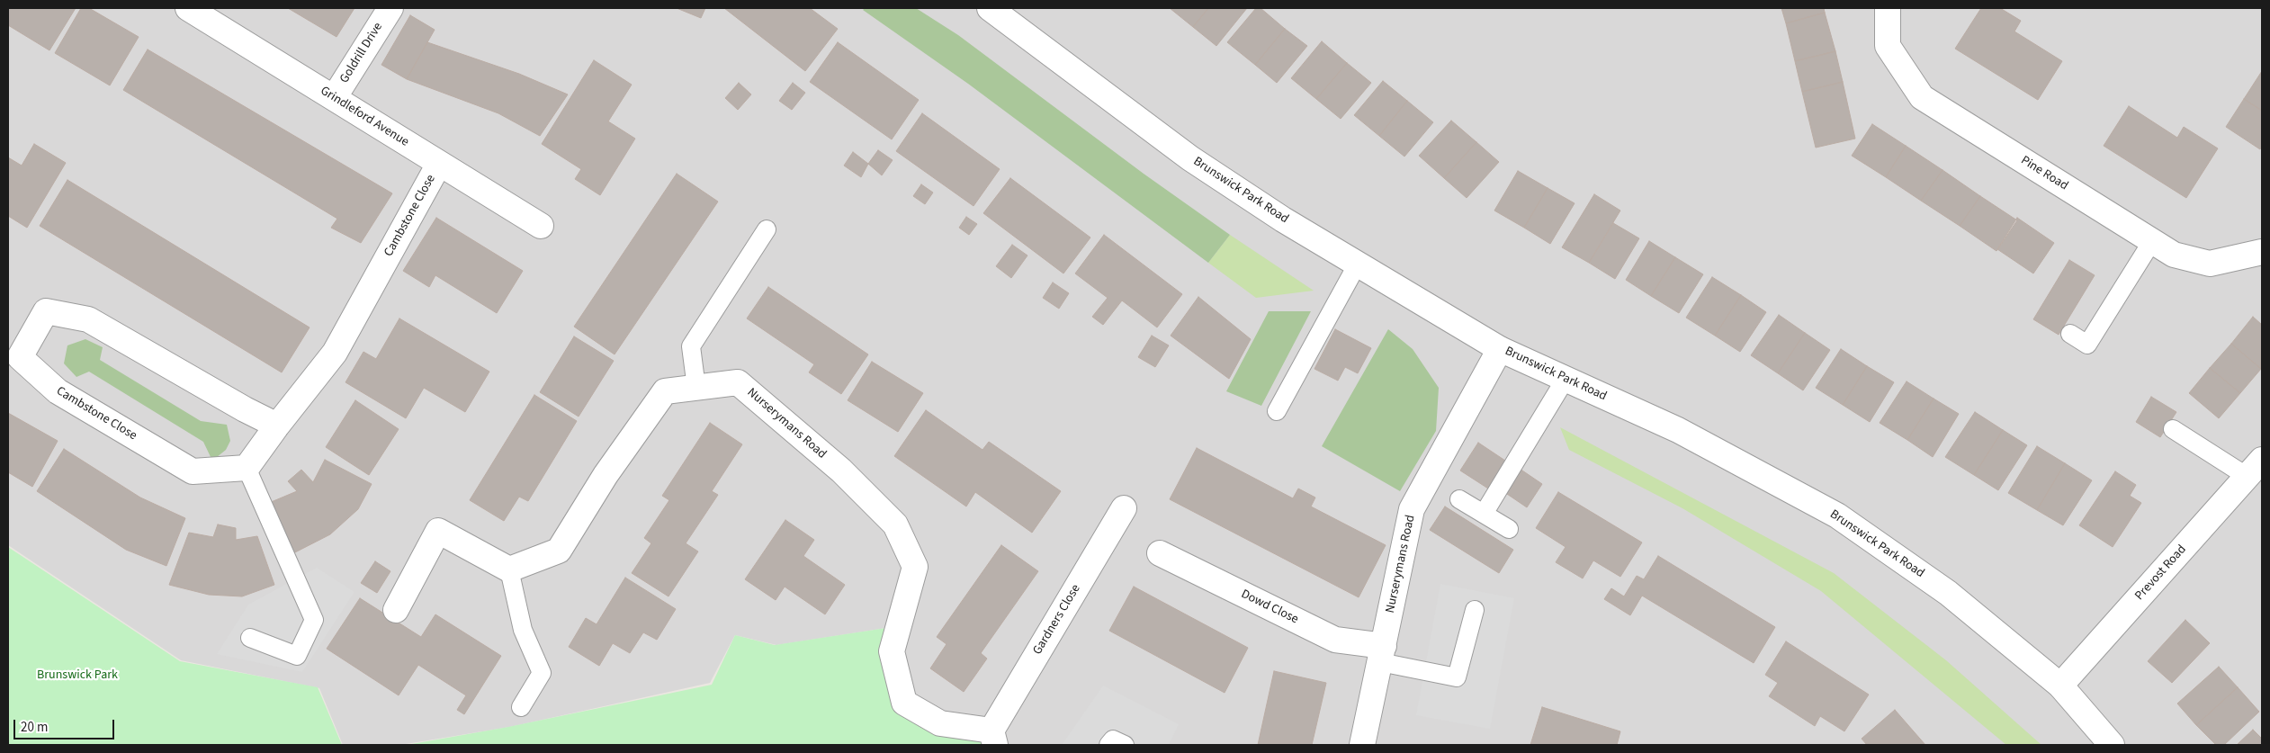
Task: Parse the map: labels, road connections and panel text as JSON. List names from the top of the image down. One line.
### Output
{"streets":{"street":["Goldrill Drive","Grindleford Avenue","Pine Road","Brunswick Park Road","Cambstone Close","Nurserymans Road","Prevost Road","Dowd Close","Gardners Close"]},"crossings":[["Goldrill Drive","Grindleford Avenue"],["Grindleford Avenue","Cambstone Close"],["Brunswick Park Road","Nurserymans Road"],["Brunswick Park Road","Prevost Road"],["Nurserymans Road","Dowd Close"],["Nurserymans Road","Gardners Close"]],"parks":["Brunswick Park"],"scale_bar":"20 m"}
